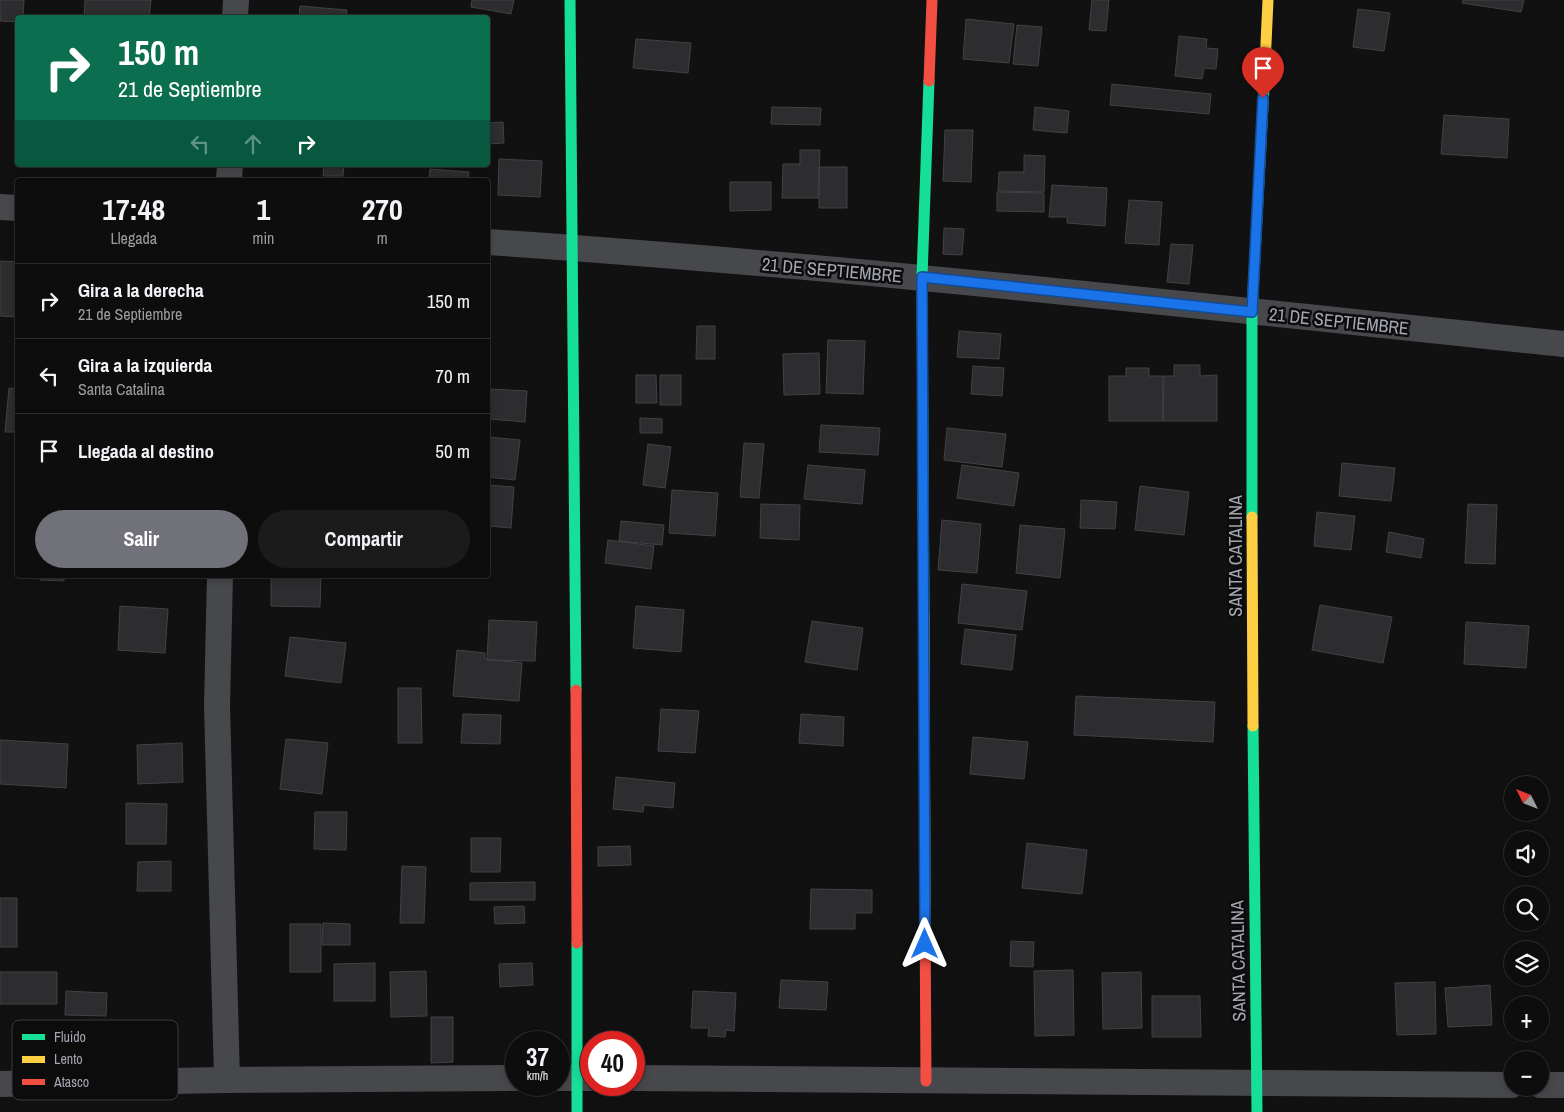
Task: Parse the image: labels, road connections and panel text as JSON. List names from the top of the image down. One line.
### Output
{"streets":{"street":["21 DE SEPTIEMBRE","SANTA CATALINA"]},"crossings":[["21 DE SEPTIEMBRE","SANTA CATALINA"]],"legend":["Fluido","Lento","Atasco"],"north":"top left","page":{"turn":["150 m","21 de Septiembre"],"eta":["17:48","Llegada","1","min","270","m"],"list":[{"name":"Gira a la derecha","note":"21 de Septiembre","value":"150 m"},{"name":"Gira a la izquierda","note":"Santa Catalina","value":"70 m"},{"name":"Llegada al destino","value":"50 m"}],"buttons":["Salir","Compartir"],"map_buttons":["+","−"],"speed":"37 km/h","limit":"40"}}
